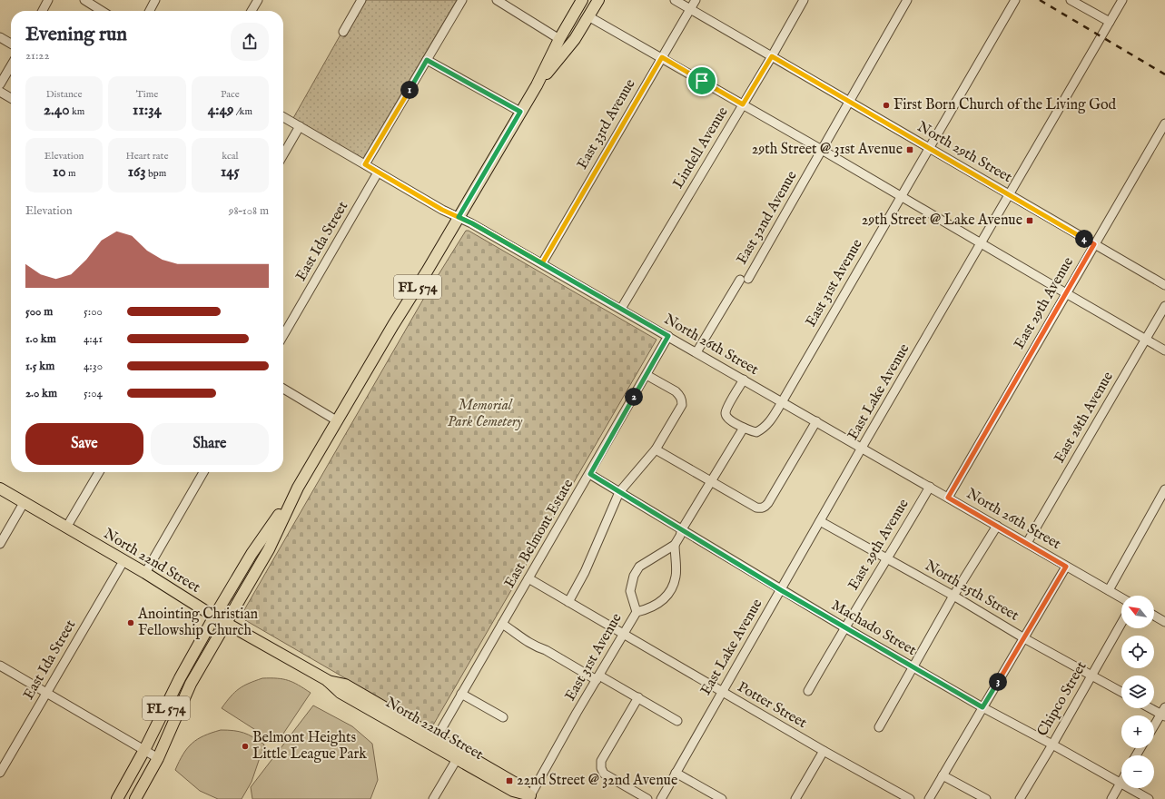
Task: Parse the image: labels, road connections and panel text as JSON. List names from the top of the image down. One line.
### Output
{"streets":{"main road":["FL 574","North 22nd Street"],"street":["East 33rd Avenue","Lindell Avenue","North 29th Street","East 32nd Avenue","East Ida Street","East 31st Avenue","East 29th Avenue","North 26th Street","East Lake Avenue","East 28th Avenue","East Belmont Estate","North 25th Street","Machado Street","Chipco Street","Potter Street"]},"crossings":[["East 33rd Avenue","North 29th Street"],["East 33rd Avenue","North 26th Street"],["Lindell Avenue","North 29th Street"],["Lindell Avenue","North 26th Street"],["North 29th Street","East 32nd Avenue"],["North 29th Street","East 31st Avenue"],["North 29th Street","East 29th Avenue"],["North 29th Street","East Lake Avenue"],["East 32nd Avenue","North 26th Street"],["East Ida Street","North 26th Street"],["East Ida Street","North 22nd Street"],["East 31st Avenue","North 26th Street"],["East 31st Avenue","North 22nd Street"],["East 31st Avenue","Machado Street"],["East 31st Avenue","Potter Street"],["FL 574","North 26th Street"],["FL 574","North 22nd Street"],["East 29th Avenue","North 26th Street"],["East 29th Avenue","North 25th Street"],["East 29th Avenue","Machado Street"],["North 26th Street","East Lake Avenue"],["North 26th Street","East 28th Avenue"],["North 26th Street","East Belmont Estate"],["East Lake Avenue","North 25th Street"],["East Lake Avenue","Machado Street"],["East Lake Avenue","Potter Street"],["East Belmont Estate","North 22nd Street"],["East Belmont Estate","Machado Street"],["East Belmont Estate","Potter Street"],["North 25th Street","Chipco Street"],["Machado Street","Chipco Street"]],"parks":["Memorial Park Cemetery"],"places":{"other":["First Born Church of the Living God","Anointing Christian Fellowship Church","Belmont Heights Little League Park"],"transit":["29th Street @ 31st Avenue","29th Street @ Lake Avenue","22nd Street @ 32nd Avenue"]},"north":"top left","page":{"heading":["Evening run","21:22"],"stats":[["Distance","2.40 km"],["Time","11:34"],["Pace","4:49 /km"],["Elevation","10 m"],["Heart rate","163 bpm"],["kcal","145"]],"pins":["1","4","2","3"],"chart":["Elevation","98–108 m"],"list":[{"name":"500 m","note":"5:00"},{"name":"1.0 km","note":"4:41"},{"name":"1.5 km","note":"4:30"},{"name":"2.0 km","note":"5:04"}],"buttons":["Save","Share"],"map_buttons":["+","−"]}}
